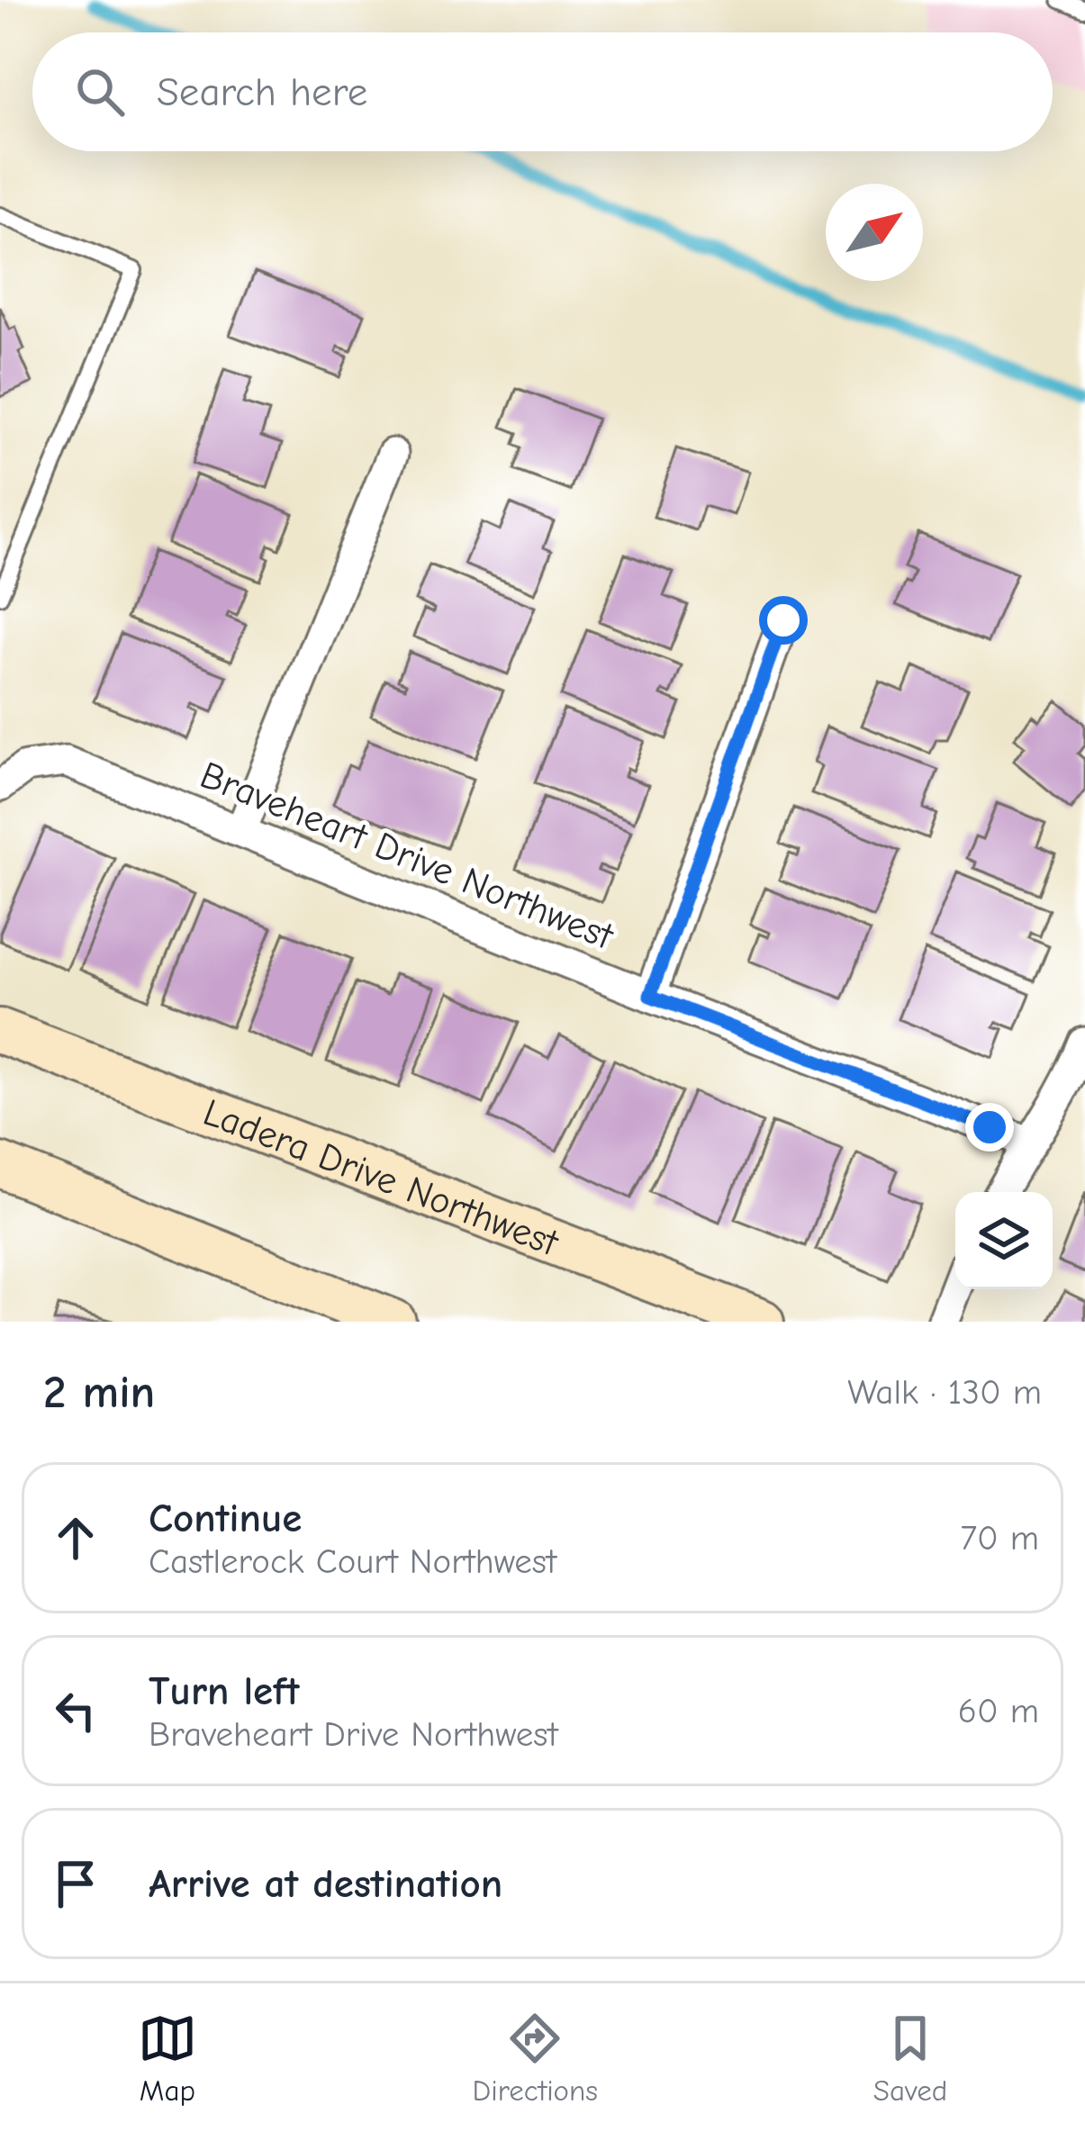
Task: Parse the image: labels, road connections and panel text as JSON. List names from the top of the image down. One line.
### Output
{"streets":{"main road":["Ladera Drive Northwest"],"street":["Braveheart Drive Northwest"]},"north":"top right","page":{"search":"Search here","heading":["2 min","Walk · 130 m"],"list":[["Continue","Castlerock Court Northwest","70 m"],["Turn left","Braveheart Drive Northwest","60 m"],"Arrive at destination"],"nav":["Map","Directions","Saved"]}}
